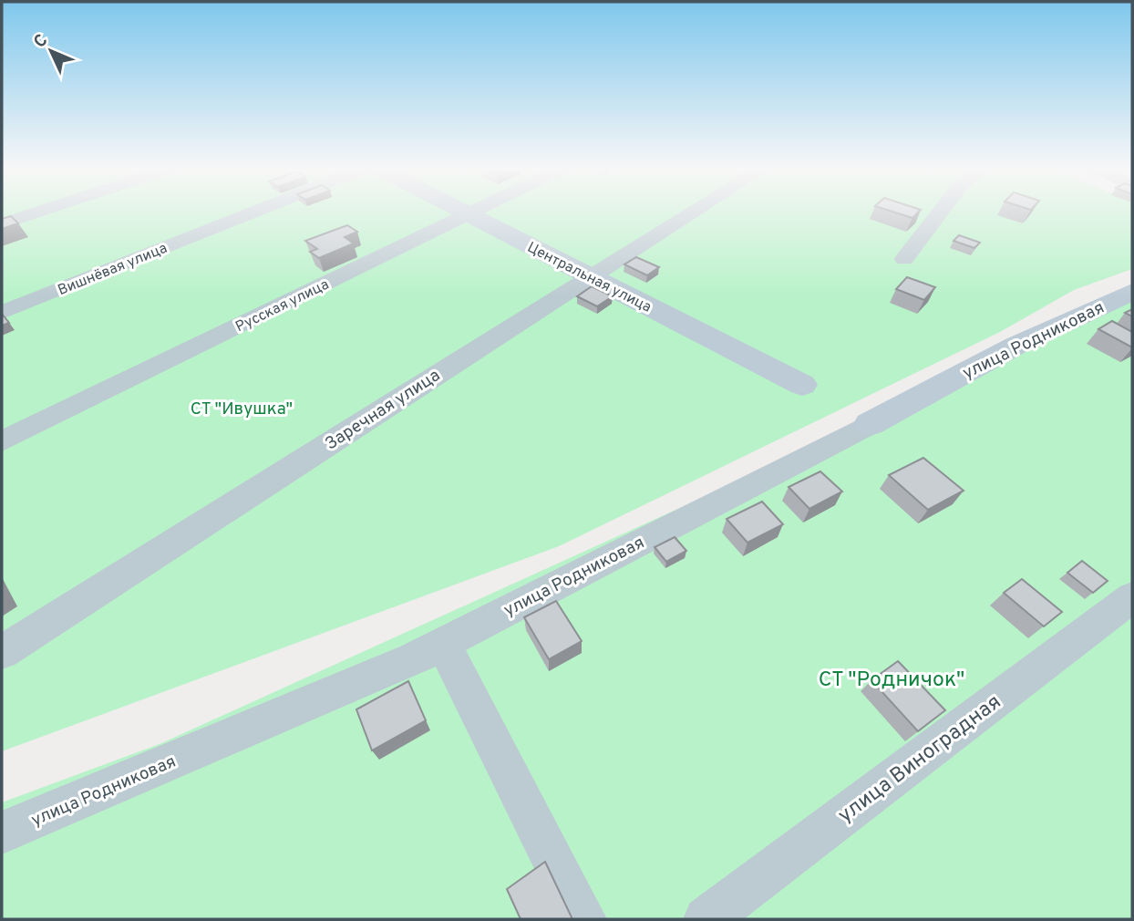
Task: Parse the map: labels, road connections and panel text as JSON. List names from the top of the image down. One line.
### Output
{"streets":{"street":["Вишнёвая улица","Центральная улица","Русская улица","улица Родниковая","Заречная улица","улица Виноградная"]},"crossings":[["Центральная улица","Русская улица"],["Центральная улица","Заречная улица"]],"parks":["СТ \"Ивушка\"","СТ \"Родничок\""],"north":"top left"}
